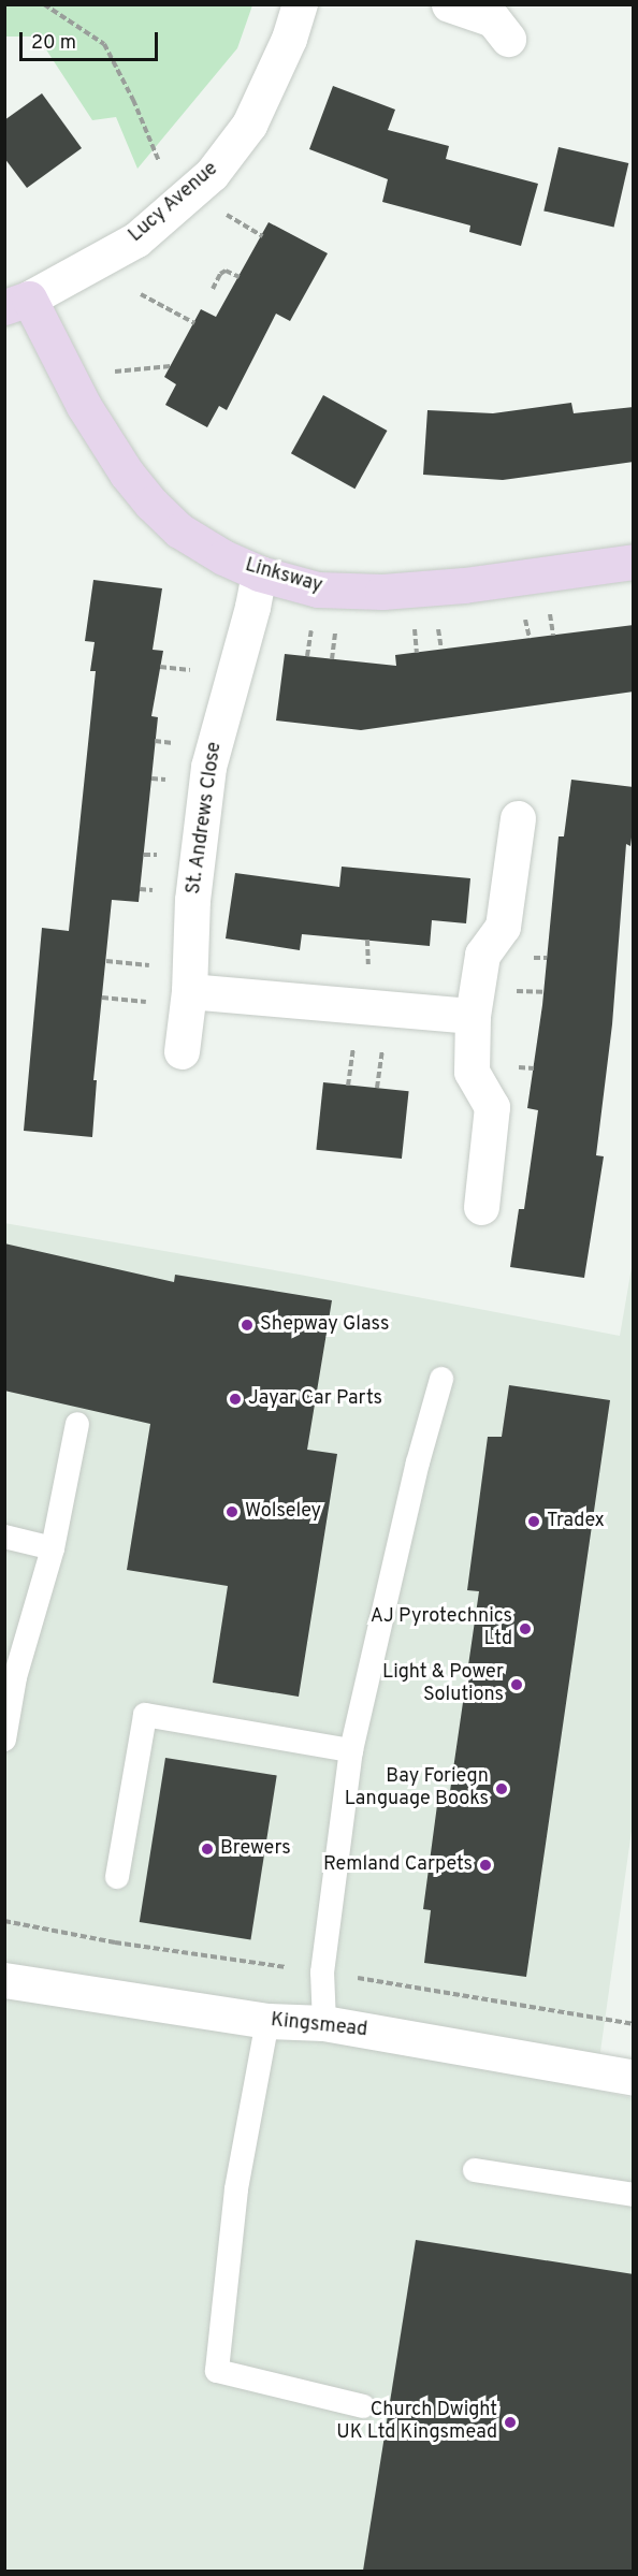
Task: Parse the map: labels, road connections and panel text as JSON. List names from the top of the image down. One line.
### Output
{"streets":{"street":["Lucy Avenue","Linksway","St. Andrews Close","Kingsmead"]},"crossings":[["Lucy Avenue","Linksway"],["Linksway","St. Andrews Close"]],"places":["Shepway Glass","Jayar Car Parts","Wolseley","Tradex","AJ Pyrotechnics Ltd","Light & Power Solutions","Bay Foriegn Language Books","Brewers","Remland Carpets","Church Dwight UK Ltd Kingsmead"],"scale_bar":"20 m"}
